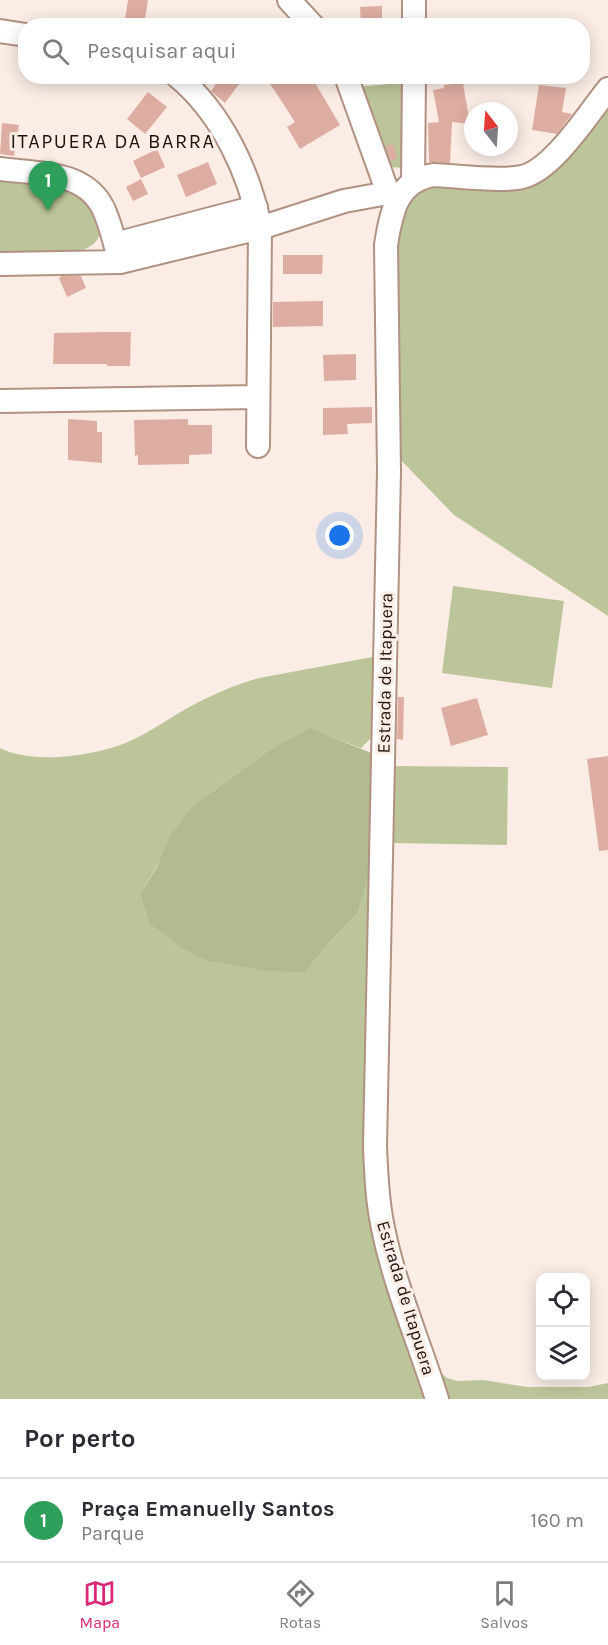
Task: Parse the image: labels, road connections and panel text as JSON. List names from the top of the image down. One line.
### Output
{"streets":{"street":["Estrada de Itapuera"]},"districts":["ITAPUERA DA BARRA"],"north":"top","page":{"search":"Pesquisar aqui","pins":"1","heading":"Por perto","list":[{"mark":"1","name":"Praça Emanuelly Santos","note":"Parque","value":"160 m"}],"nav":["Mapa","Rotas","Salvos"]}}
